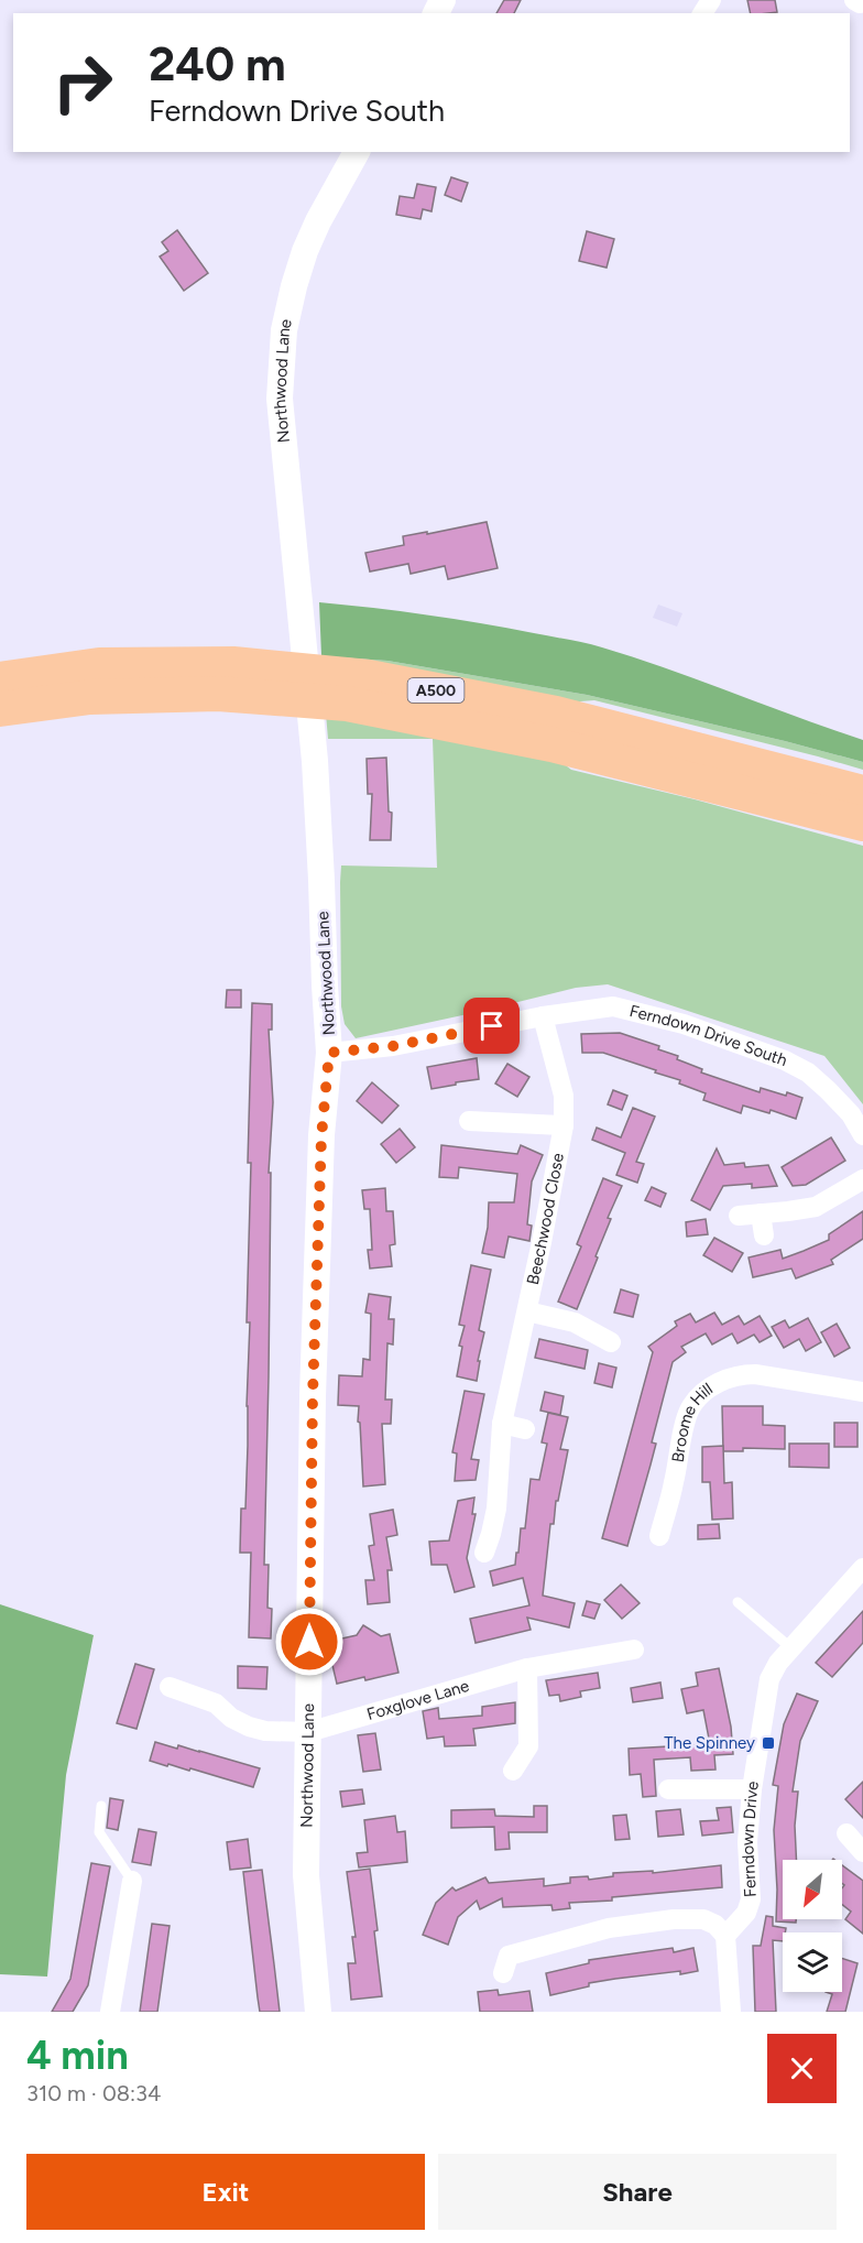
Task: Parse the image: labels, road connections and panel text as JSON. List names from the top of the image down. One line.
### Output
{"streets":{"highway":["A500"],"street":["Northwood Lane","Ferndown Drive South","Beechwood Close","Broome Hill","Foxglove Lane","Ferndown Drive"]},"crossings":[["Northwood Lane","Ferndown Drive South"],["Northwood Lane","Foxglove Lane"],["Ferndown Drive South","Beechwood Close"]],"places":{"transit":["The Spinney"]},"north":"bottom left","page":{"turn":["240 m","Ferndown Drive South"],"heading":["4 min","310 m · 08:34"],"buttons":["Exit","Share"]}}
